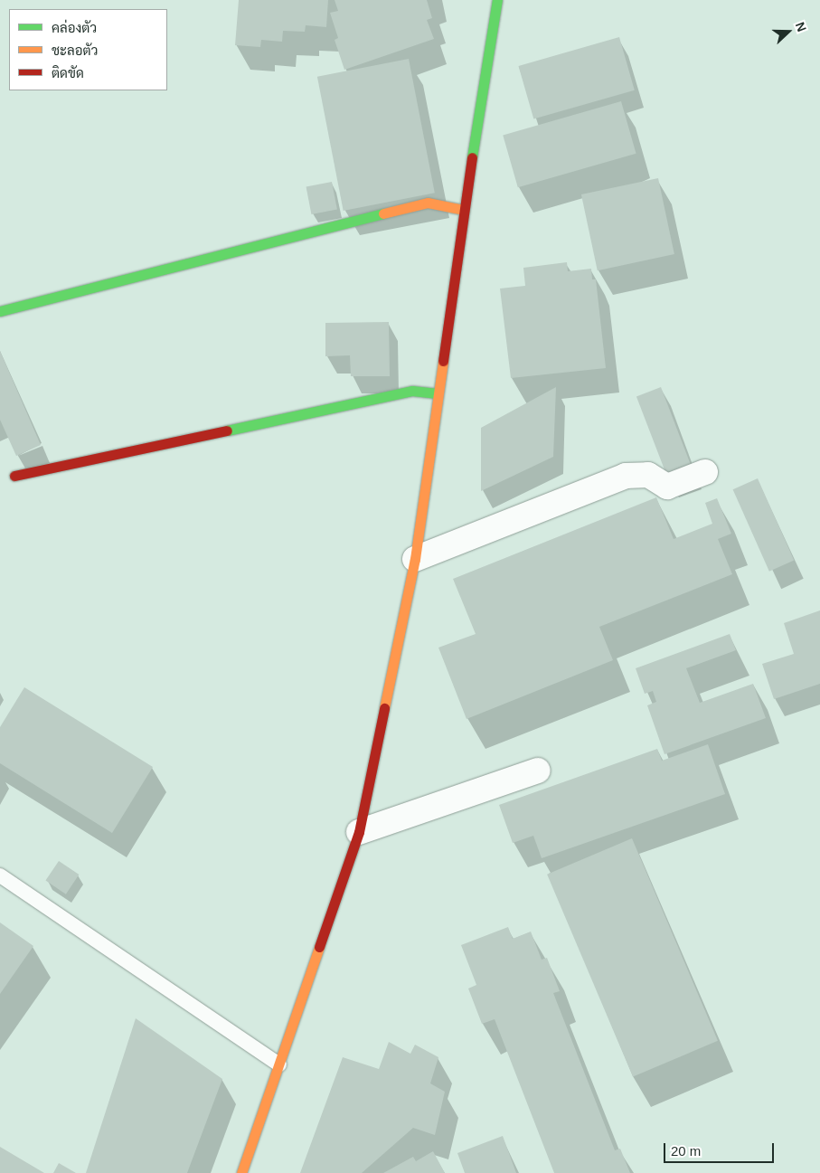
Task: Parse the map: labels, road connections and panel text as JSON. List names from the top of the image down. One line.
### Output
{"legend":["คล่องตัว","ชะลอตัว","ติดขัด"],"scale_bar":"20 m","north":"right"}
